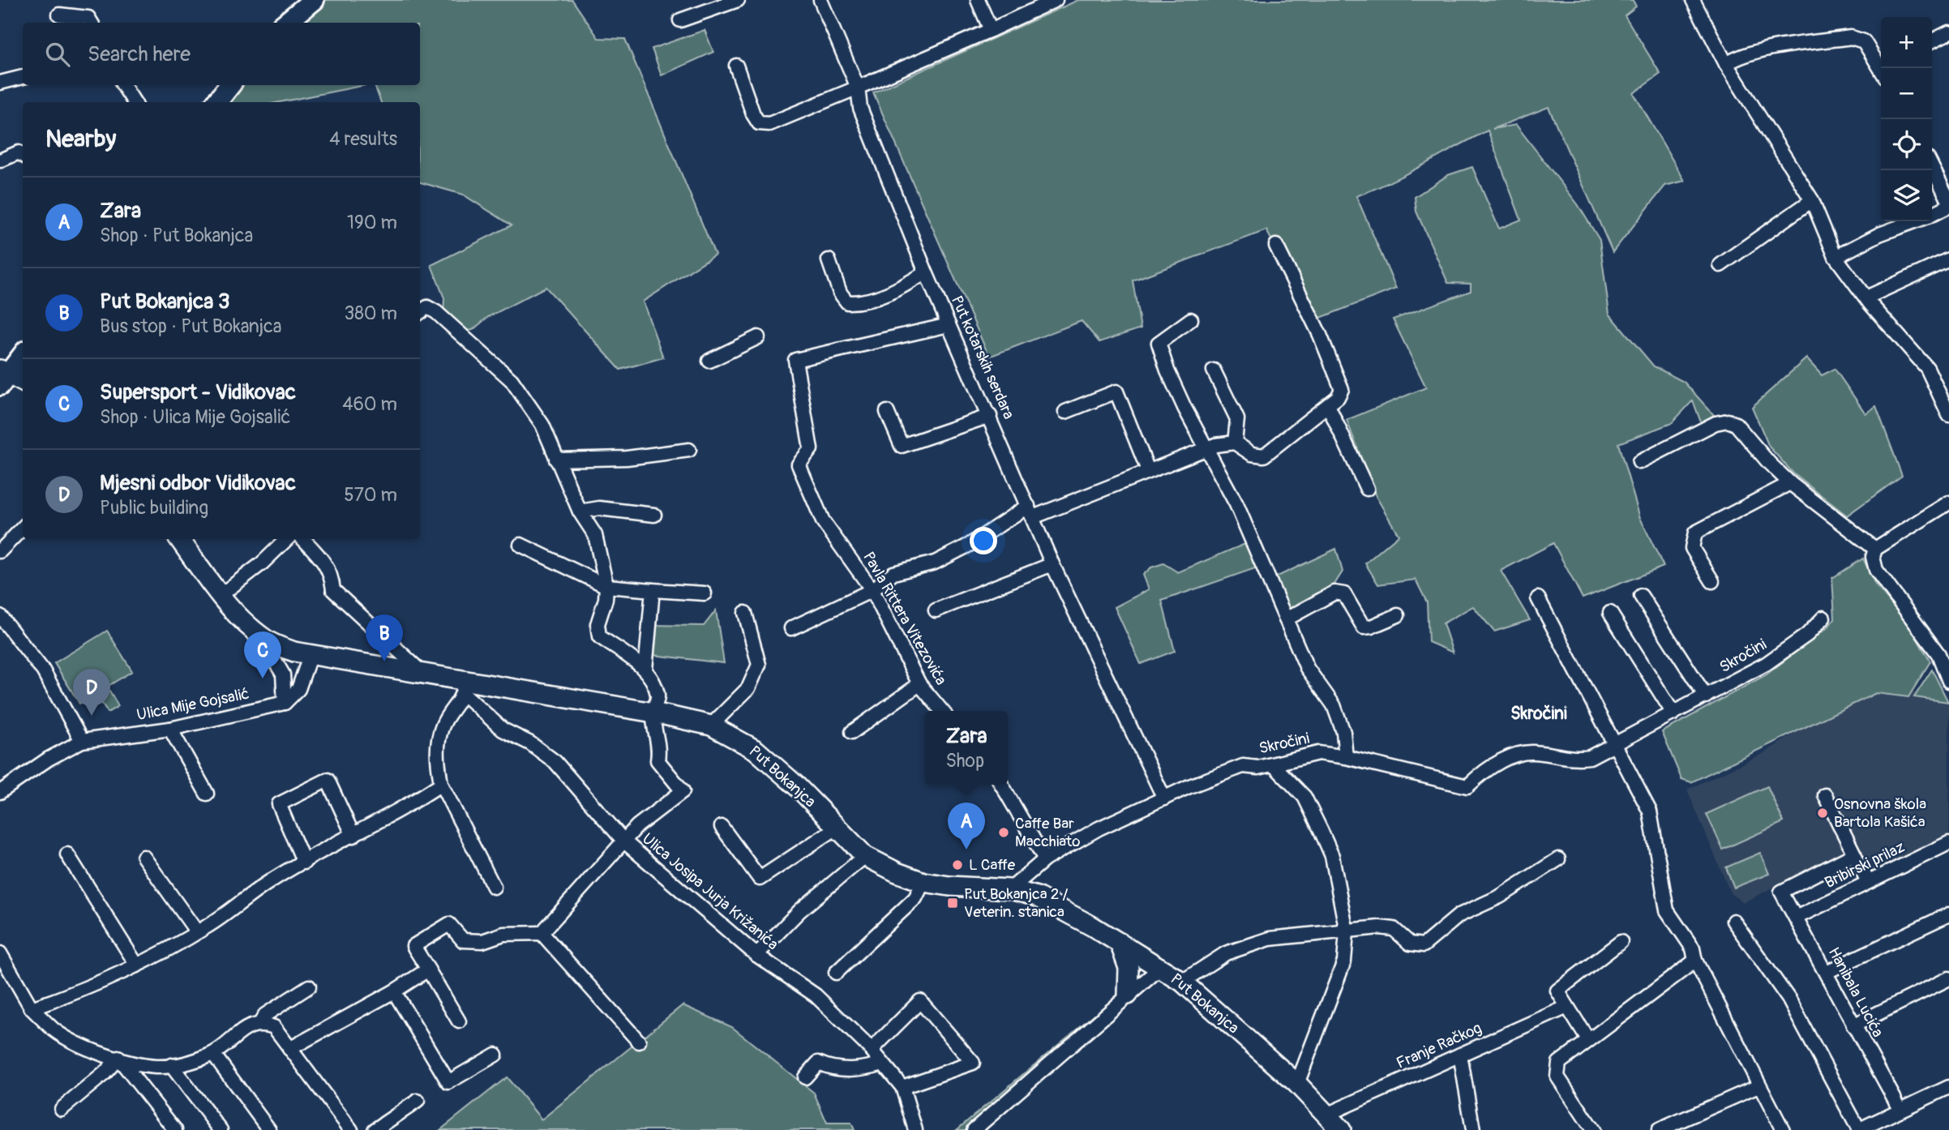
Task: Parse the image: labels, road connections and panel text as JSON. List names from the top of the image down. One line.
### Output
{"streets":{"main road":["Put Bokanjca"],"street":["Put kotarskih serdara","Pavla Rittera Vitezovića","Skročini","Ulica Mije Gojsalić","Bribirski prilaz","Ulica Josipa Jurja Križanića","Hanibala Lucića","Franje Račkog"]},"crossings":[["Put kotarskih serdara","Pavla Rittera Vitezovića"],["Put kotarskih serdara","Skročini"],["Skročini","Put Bokanjca"],["Put Bokanjca","Ulica Josipa Jurja Križanića"],["Put Bokanjca","Franje Račkog"],["Bribirski prilaz","Hanibala Lucića"]],"districts":["Skročini"],"places":{"other":["Osnovna škola Bartola Kašića","Caffe Bar Macchiato","L Caffe"],"transit":["Put Bokanjca 2 / Veterin. stanica"]},"page":{"map_buttons":["+","−"],"search":"Search here","heading":["Nearby","4 results"],"list":[{"mark":"A","name":"Zara","note":"Shop · Put Bokanjca","value":"190 m"},{"mark":"B","name":"Put Bokanjca 3","note":"Bus stop · Put Bokanjca","value":"380 m"},{"mark":"C","name":"Supersport - Vidikovac","note":"Shop · Ulica Mije Gojsalić","value":"460 m"},{"mark":"D","name":"Mjesni odbor Vidikovac","note":"Public building","value":"570 m"}],"pins":["B","C","D","A"],"popup":["Zara","Shop"]}}
